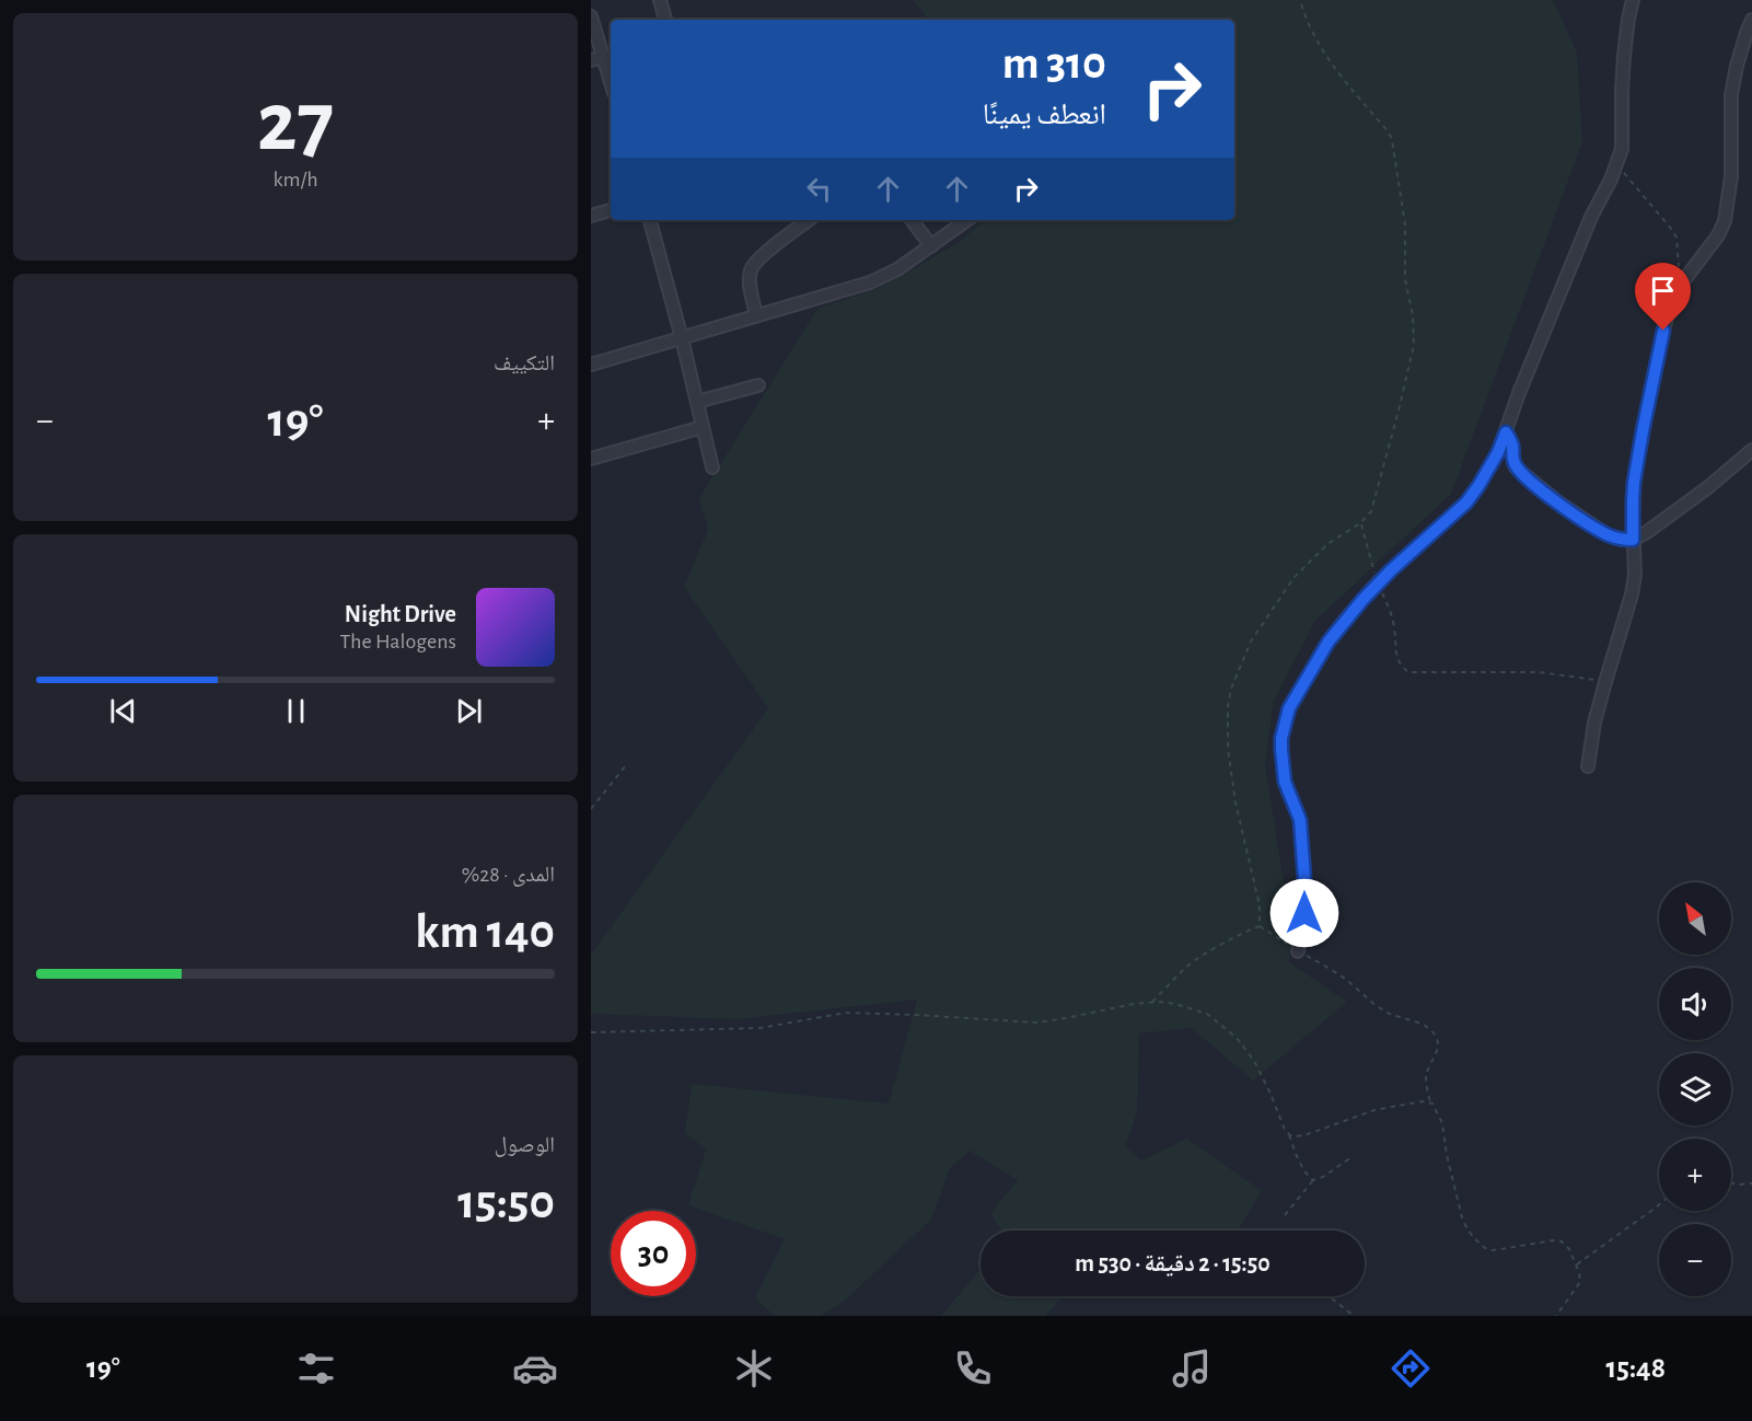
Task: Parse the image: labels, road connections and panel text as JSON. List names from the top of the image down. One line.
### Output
{"north":"top left","page":{"tile":[["27","km/h"],"التكييف",["المدى · 28%","140 km"],["الوصول","15:50"]],"turn":["310 m","انعطف يمينًا"],"heat":["−","19°","+"],"song":["Night Drive","The Halogens"],"map_buttons":["+","−"],"limit":"30","trip":"15:50 · 2 دقيقة · 530 m","tabs":["15:48","19°"]}}
